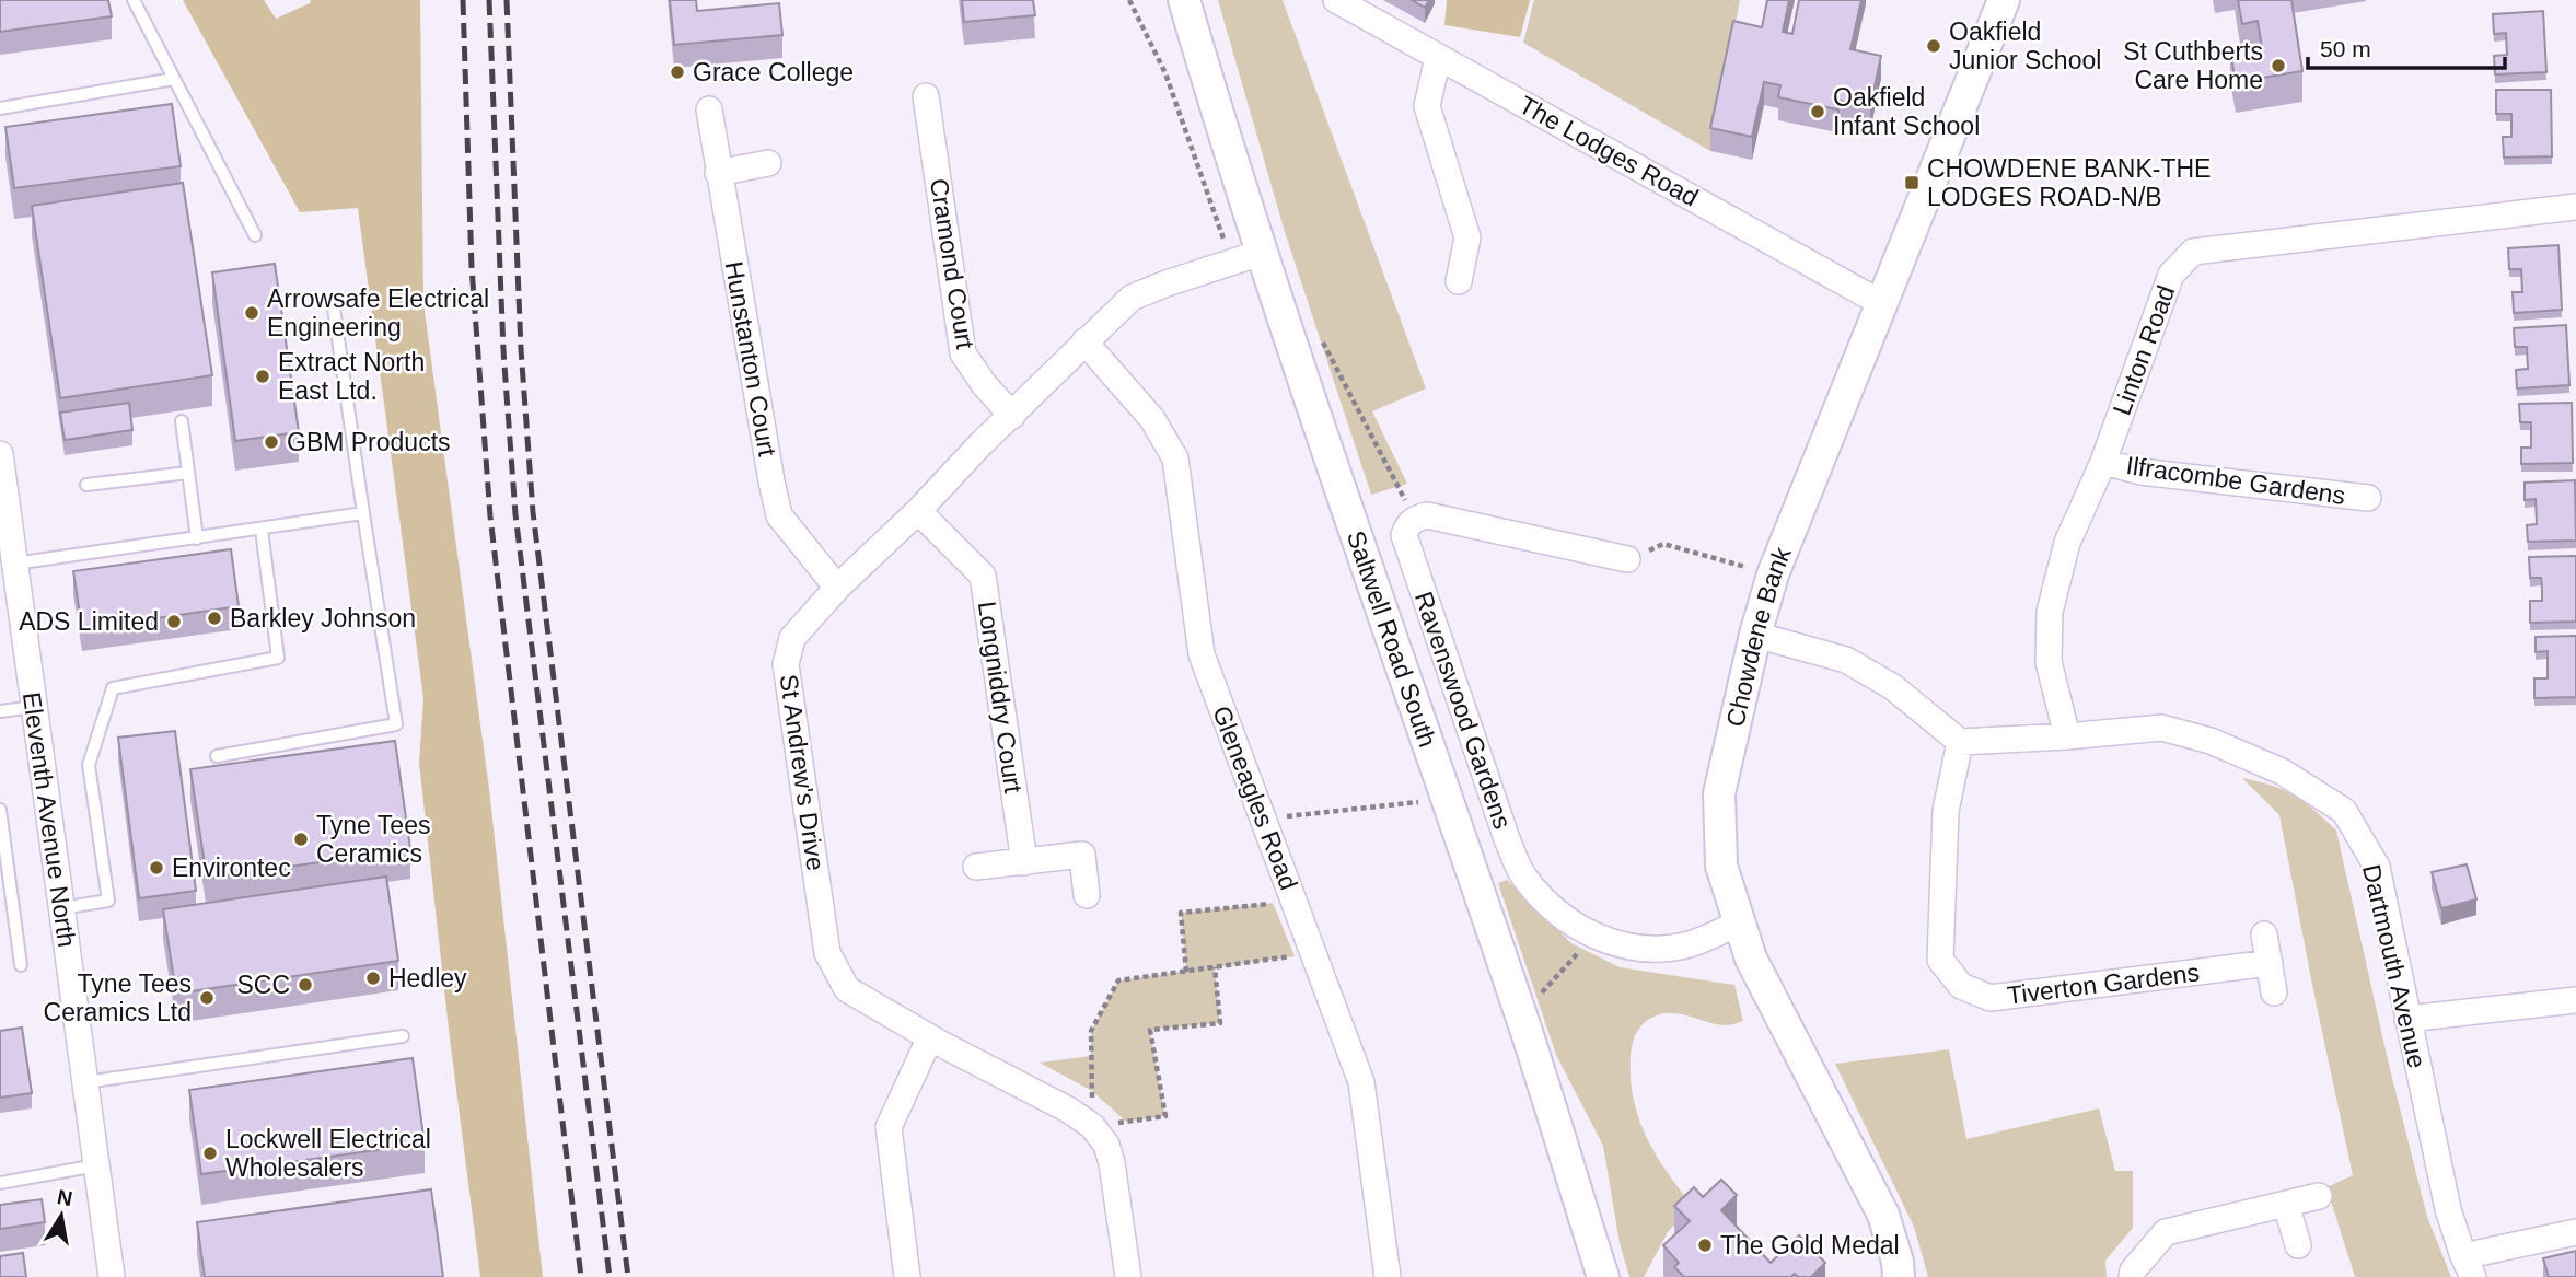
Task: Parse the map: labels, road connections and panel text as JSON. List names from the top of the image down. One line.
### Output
{"streets":{"street":["The Lodges Road","Cramond Court","Linton Road","Hunstanton Court","Ilfracombe Gardens","Chowdene Bank","Saltwell Road South","Longniddry Court","Ravenswood Gardens","St Andrew's Drive","Gleneagles Road","Eleventh Avenue North","Dartmouth Avenue","Tiverton Gardens"]},"crossings":[["The Lodges Road","Chowdene Bank"],["Cramond Court","St Andrew's Drive"],["Linton Road","Ilfracombe Gardens"],["Linton Road","Dartmouth Avenue"],["Hunstanton Court","St Andrew's Drive"],["Chowdene Bank","Ravenswood Gardens"],["Saltwell Road South","St Andrew's Drive"],["Longniddry Court","St Andrew's Drive"],["St Andrew's Drive","Gleneagles Road"],["Dartmouth Avenue","Tiverton Gardens"]],"places":{"other":["Oakfield Junior School","St Cuthberts Care Home","Grace College","Oakfield Infant School","Arrowsafe Electrical Engineering","Extract North East Ltd.","GBM Products","Barkley Johnson","ADS Limited","Tyne Tees Ceramics","Environtec","Hedley","SCC","Tyne Tees Ceramics Ltd","Lockwell Electrical Wholesalers","The Gold Medal"],"transit":["CHOWDENE BANK-THE LODGES ROAD-N/B"]},"scale_bar":"50 m","north":"top"}
